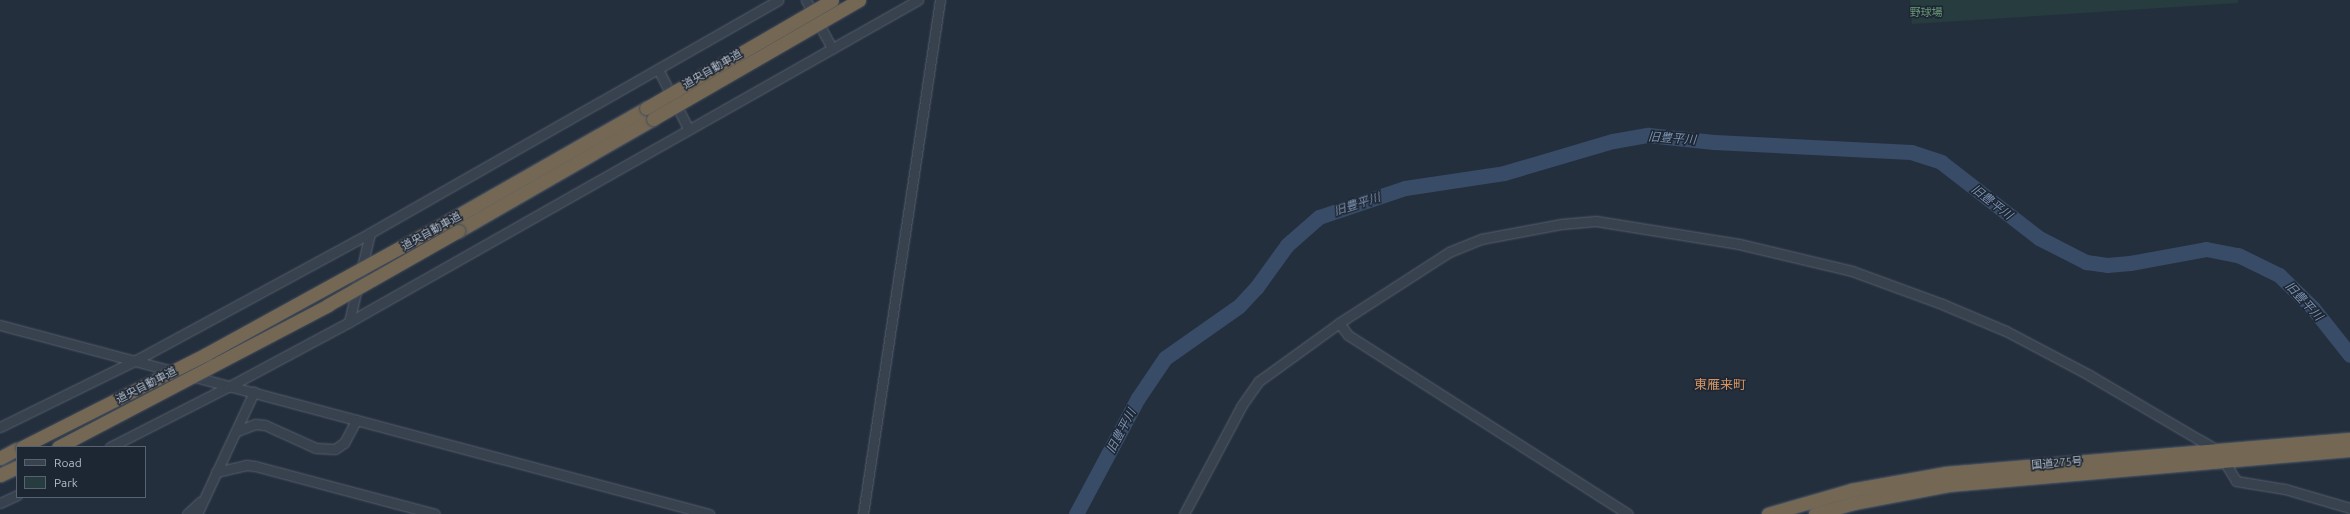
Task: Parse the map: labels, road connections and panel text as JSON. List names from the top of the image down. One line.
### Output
{"streets":{"highway":["道央自動車道","国道275号"]},"districts":["東雁来町"],"water":["旧豊平川"],"parks":["野球場"],"legend":["Road","Park"]}
